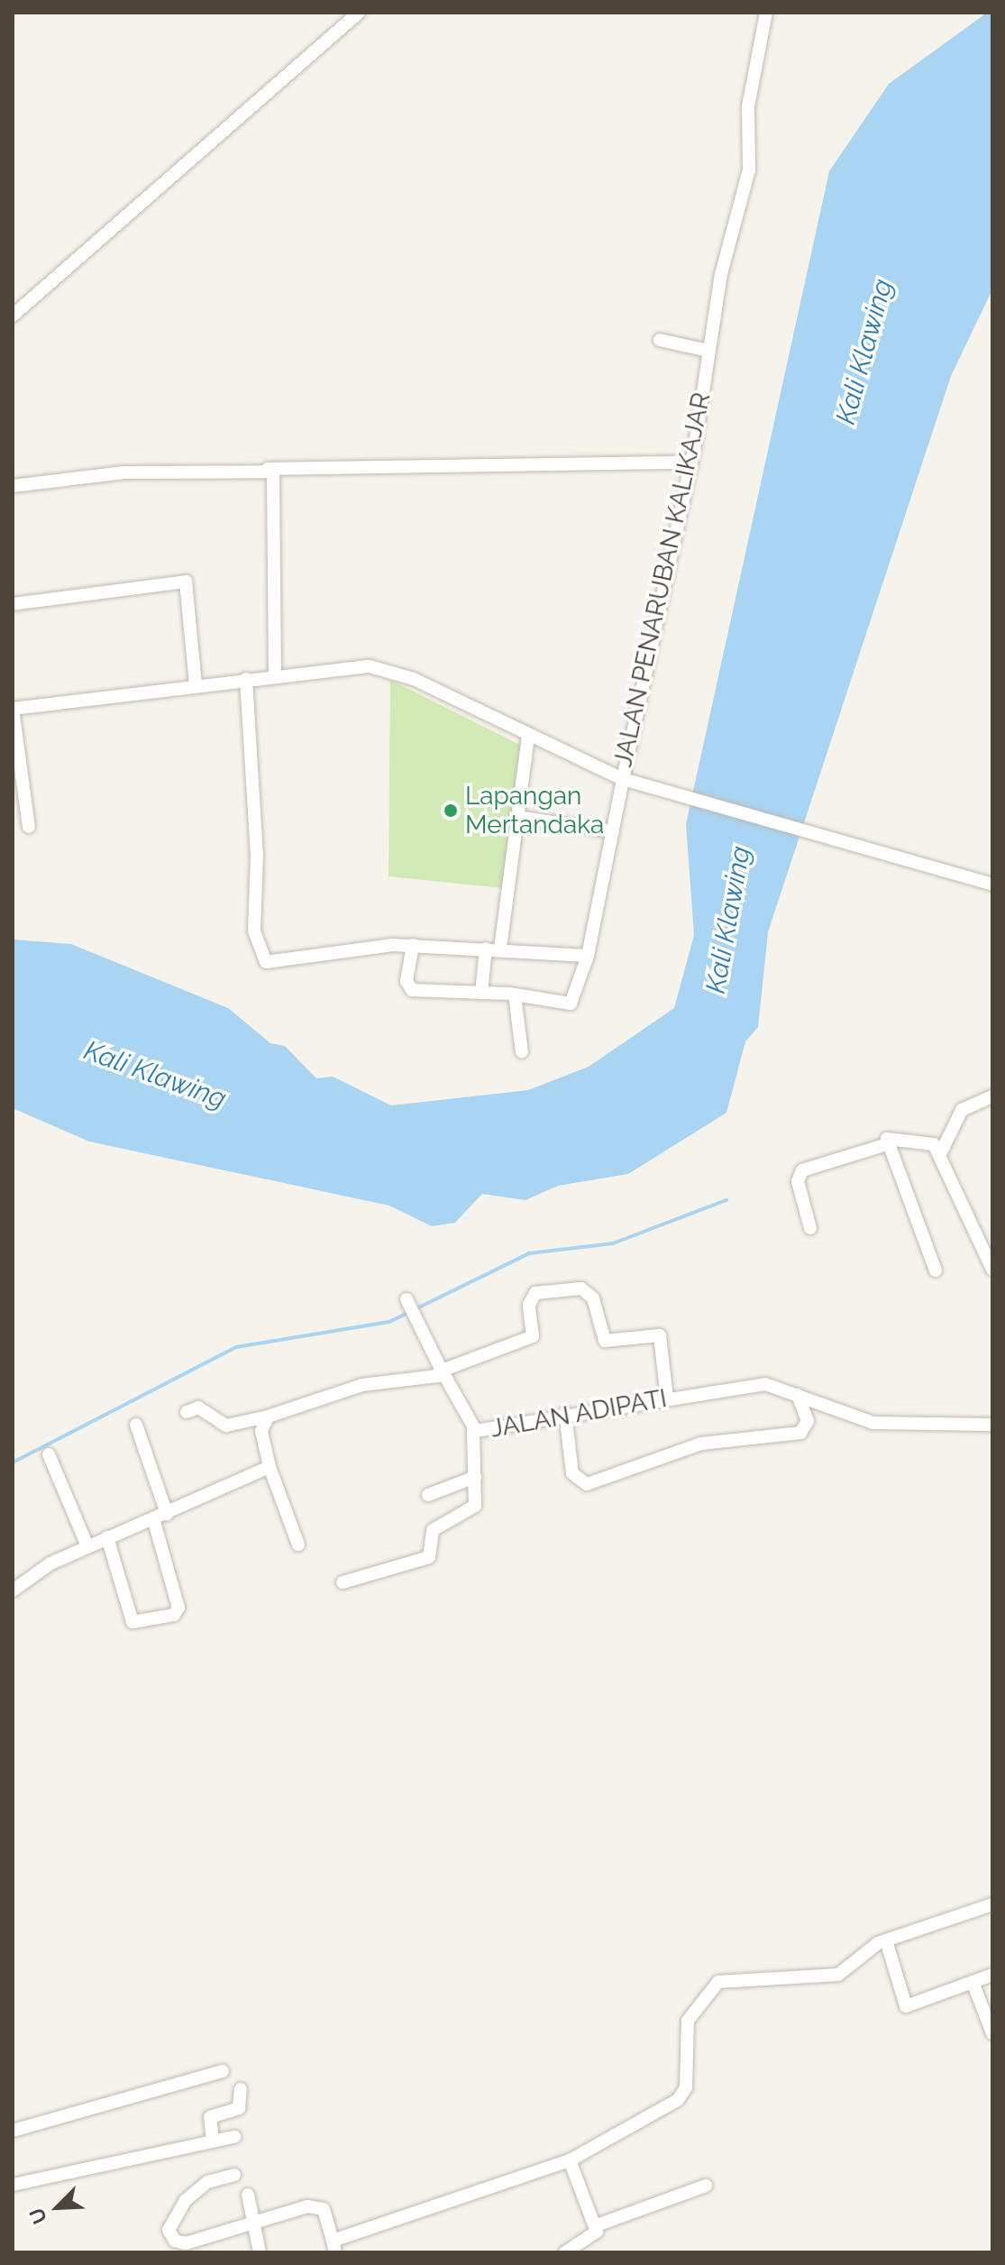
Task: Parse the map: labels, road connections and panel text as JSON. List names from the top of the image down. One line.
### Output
{"streets":{"street":["JALAN PENARUBAN KALIKAJAR","JALAN ADIPATI"]},"water":["Kali Klawing"],"places":["Lapangan Mertandaka"],"north":"bottom left"}
